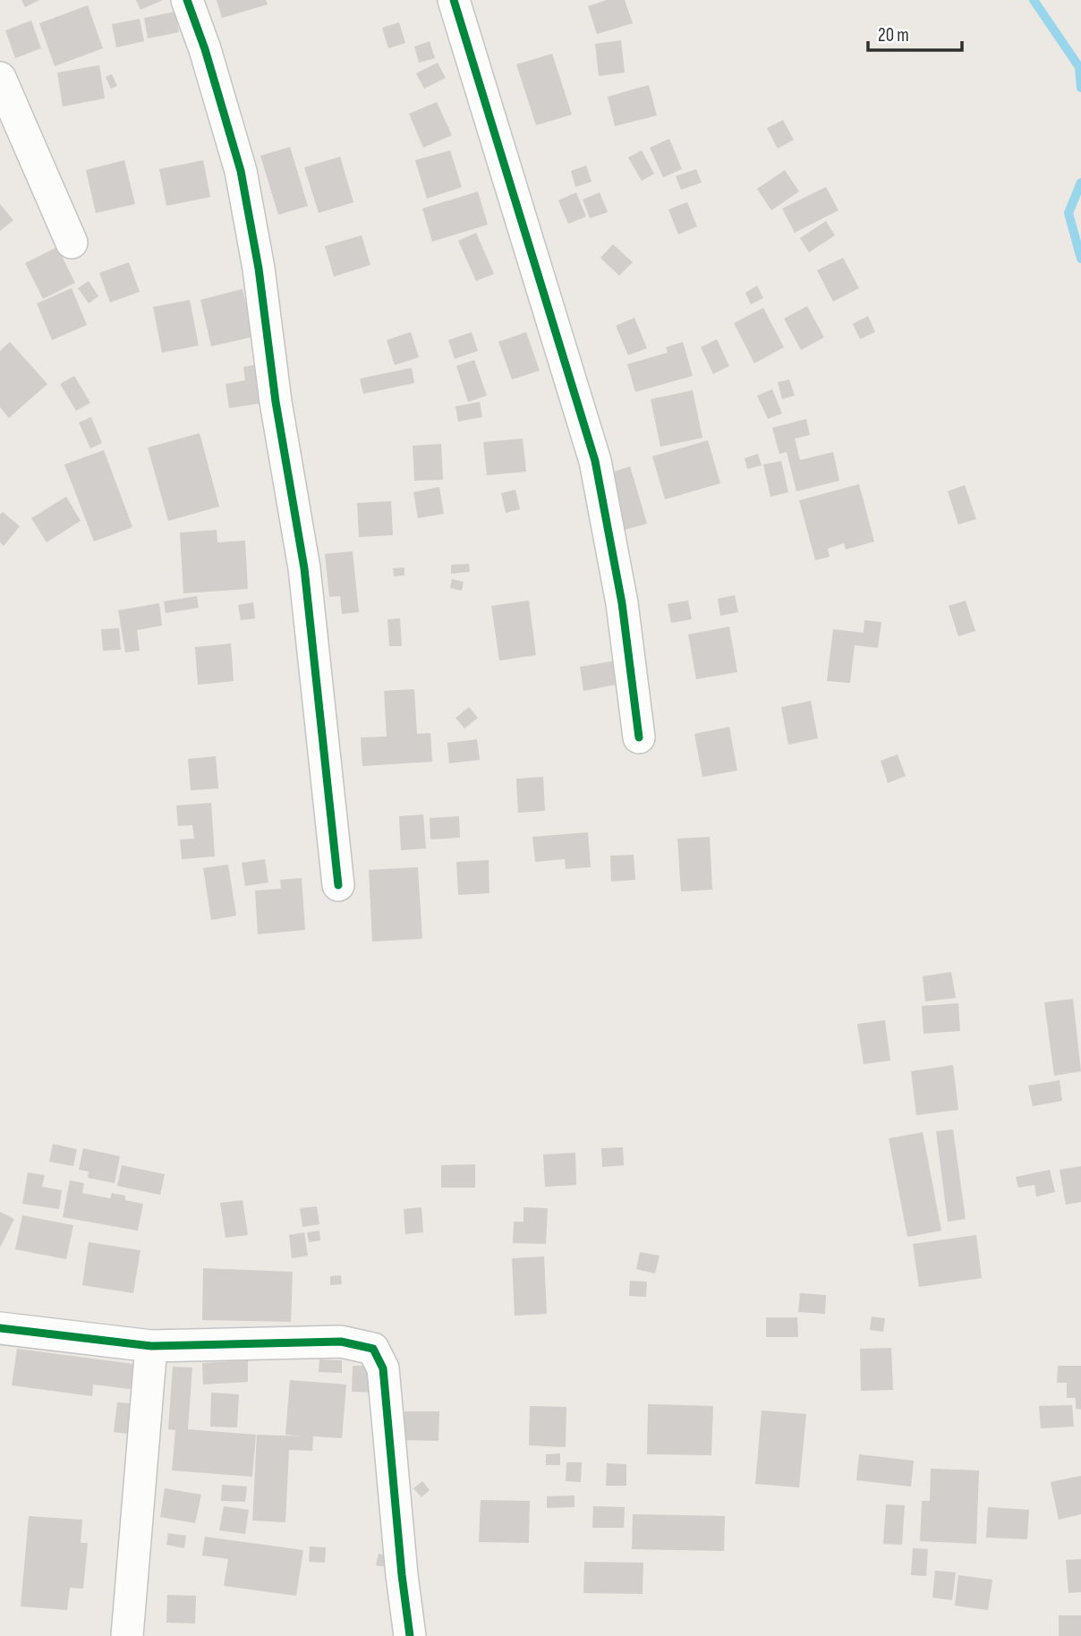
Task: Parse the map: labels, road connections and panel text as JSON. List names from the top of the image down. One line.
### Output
{"scale_bar":"20 m"}
